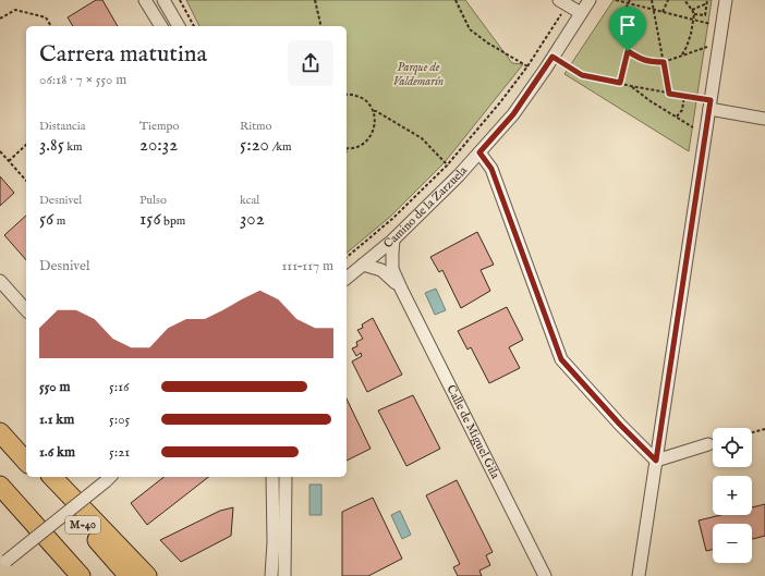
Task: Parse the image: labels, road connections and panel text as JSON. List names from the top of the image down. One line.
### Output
{"streets":{"highway":["M-40"],"street":["Camino de la Zarzuela","Calle de Miguel Gila"]},"crossings":[["Camino de la Zarzuela","Calle de Miguel Gila"]],"parks":["Parque de Valdemarín"],"page":{"heading":["Carrera matutina","06:18 · 7 × 550 m"],"stats":[["Distancia","3.85 km"],["Tiempo","20:32"],["Ritmo","5:20 /km"],["Desnivel","56 m"],["Pulso","156 bpm"],["kcal","302"]],"chart":["Desnivel","111–117 m"],"list":[{"name":"550 m","note":"5:16"},{"name":"1.1 km","note":"5:05"},{"name":"1.6 km","note":"5:21"}],"map_buttons":["+","−"]}}
